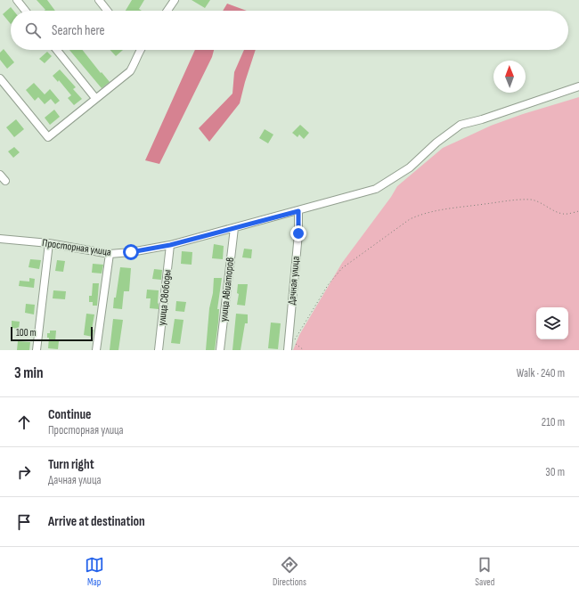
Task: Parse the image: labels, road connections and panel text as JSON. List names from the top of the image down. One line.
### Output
{"streets":{"street":["Просторная улица","Дачная улица","улица Авиаторов","улица Свободы"]},"crossings":[["Просторная улица","Дачная улица"],["Просторная улица","улица Авиаторов"],["Просторная улица","улица Свободы"]],"scale_bar":"100 m","north":"top","page":{"search":"Search here","scale":"100 m","heading":["3 min","Walk · 240 m"],"list":[["Continue","Просторная улица","210 m"],["Turn right","Дачная улица","30 m"],"Arrive at destination"],"nav":["Map","Directions","Saved"]}}
